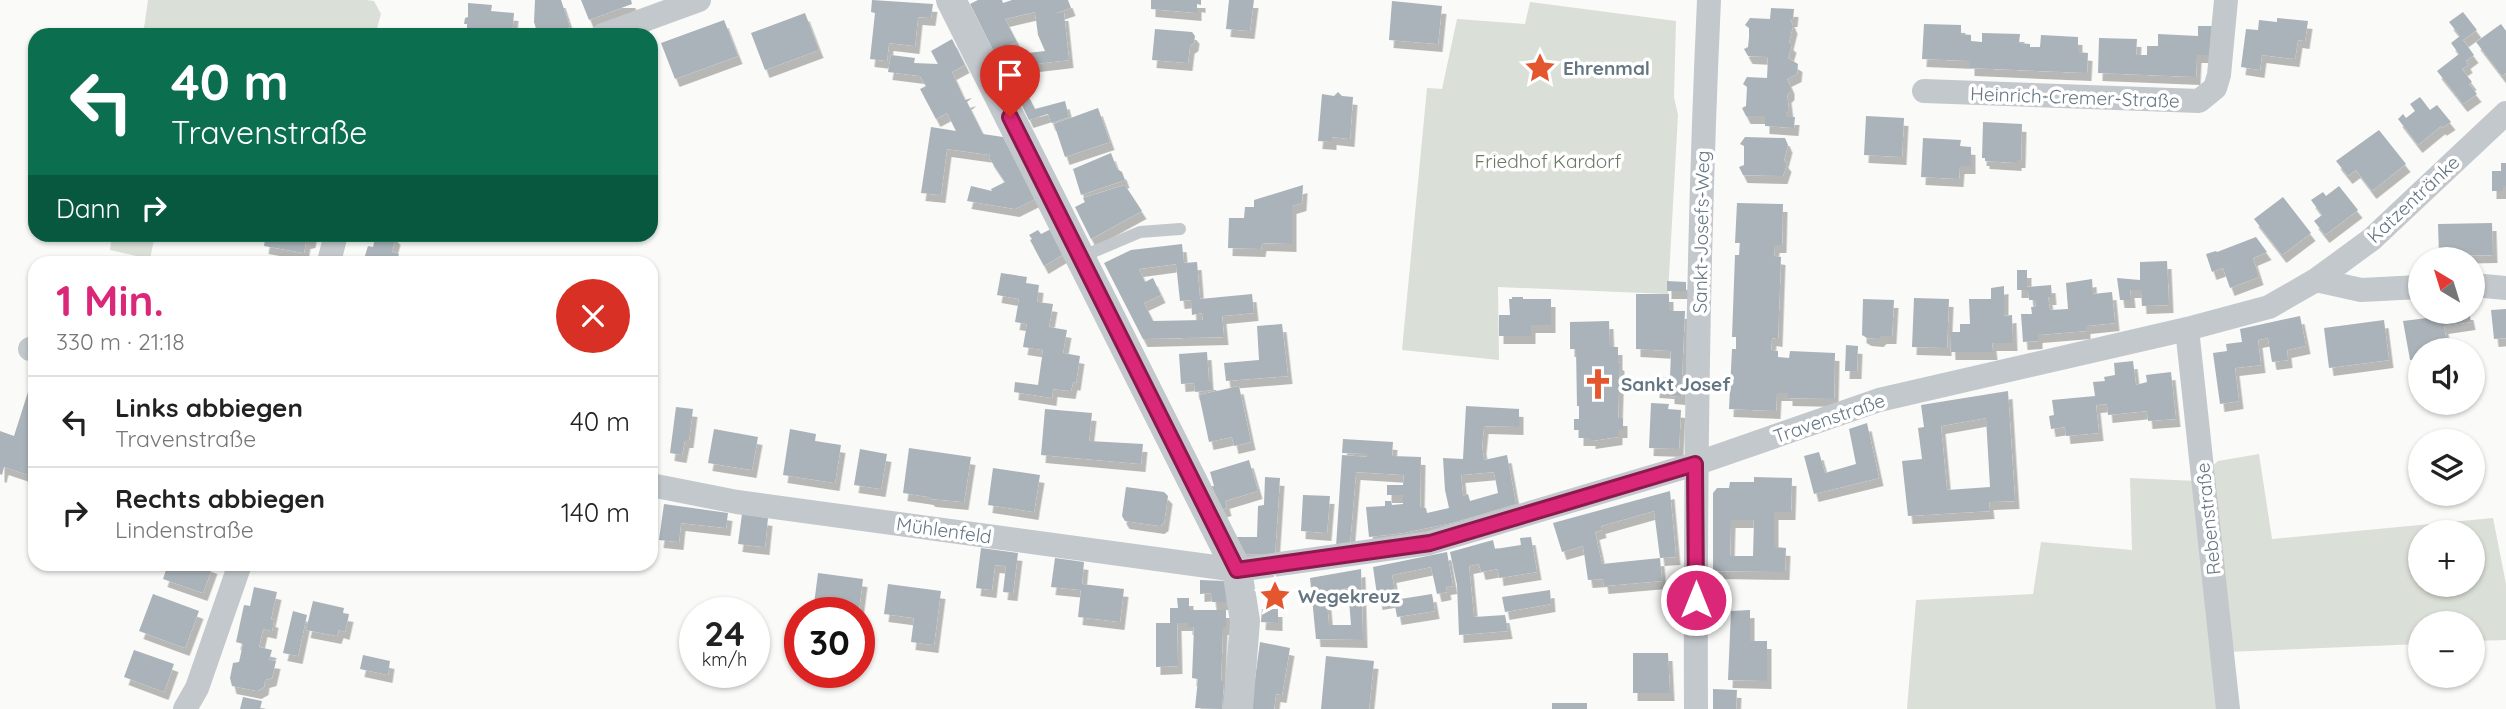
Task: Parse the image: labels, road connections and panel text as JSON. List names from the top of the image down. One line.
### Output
{"streets":{"street":["Heinrich-Cremer-Straße","Katzentränke","Sankt-Josefs-Weg","Travenstraße","Rebenstraße","Mühlenfeld"]},"crossings":[["Katzentränke","Travenstraße"],["Sankt-Josefs-Weg","Travenstraße"],["Travenstraße","Rebenstraße"],["Travenstraße","Mühlenfeld"]],"parks":["Friedhof Kardorf"],"places":{"place":["Ehrenmal","Wegekreuz"],"church":["Sankt Josef"]},"north":"top left","page":{"turn":["40 m","Travenstraße"],"then":"Dann","map_buttons":["+","−"],"heading":["1 Min.","330 m · 21:18"],"list":[{"name":"Links abbiegen","note":"Travenstraße","value":"40 m"},{"name":"Rechts abbiegen","note":"Lindenstraße","value":"140 m"}],"speed":"24 km/h","limit":"30"}}
